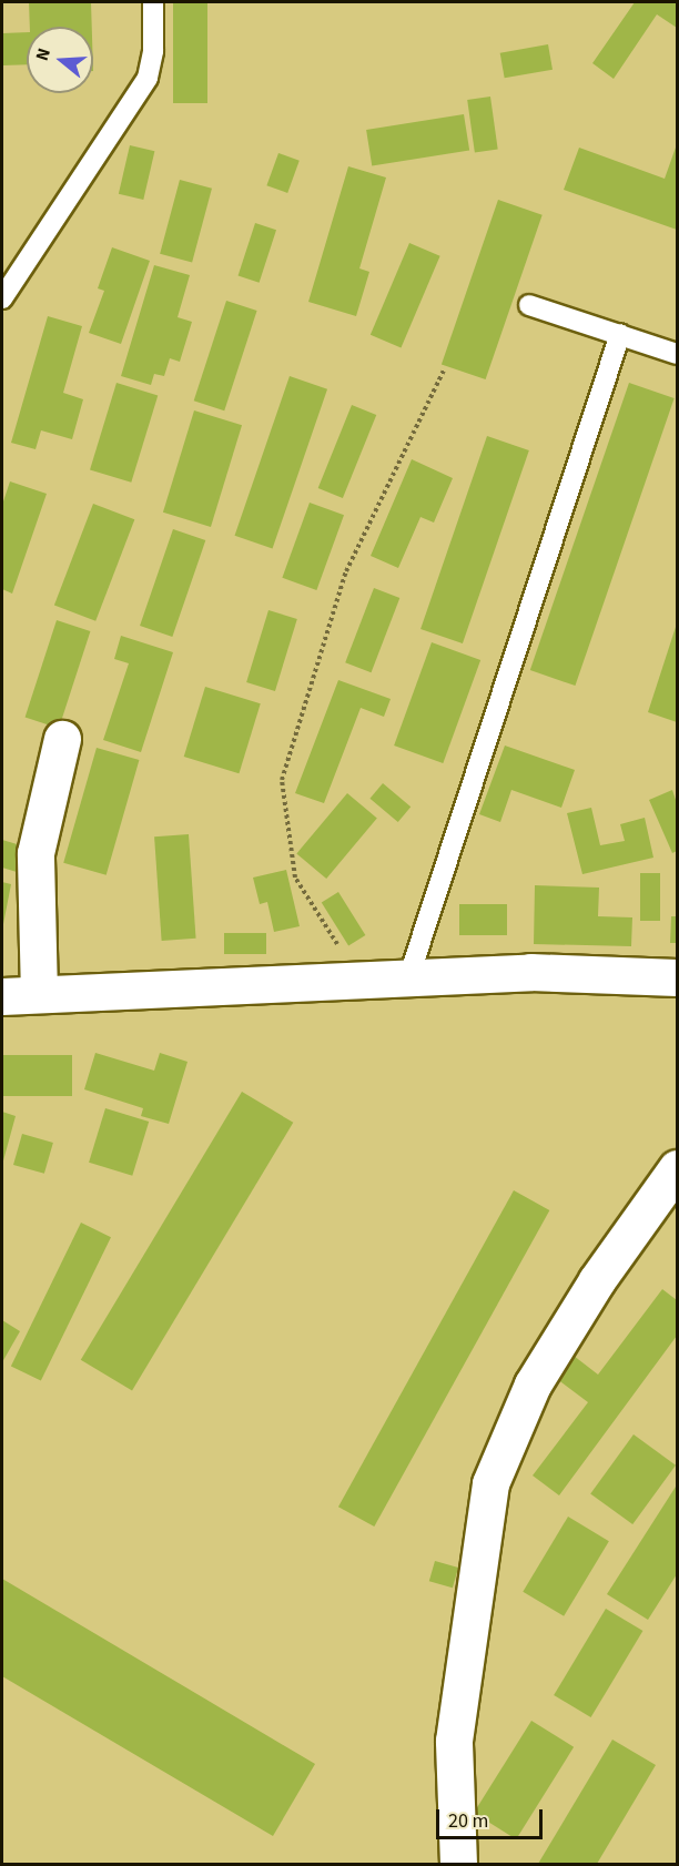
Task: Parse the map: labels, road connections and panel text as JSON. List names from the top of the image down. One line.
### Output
{"scale_bar":"20 m","north":"left"}
